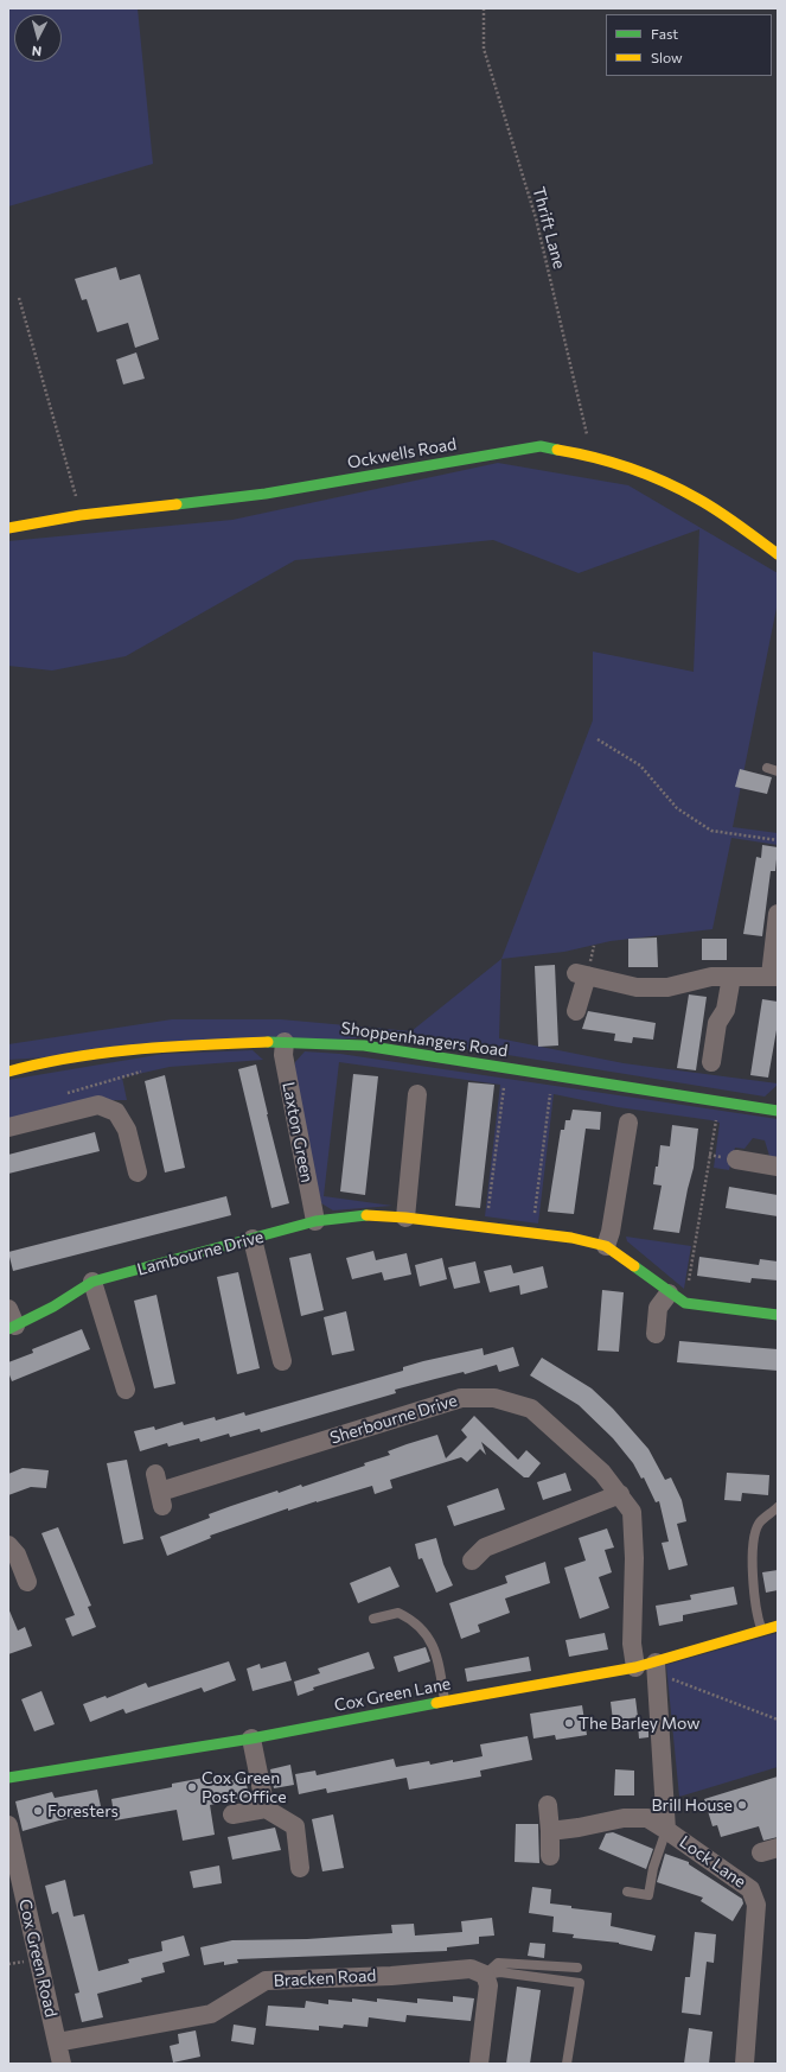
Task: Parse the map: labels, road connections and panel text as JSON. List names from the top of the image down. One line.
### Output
{"streets":{"street":["Ockwells Road","Shoppenhangers Road","Laxton Green","Lambourne Drive","Sherbourne Drive","Cox Green Lane","Lock Lane","Cox Green Road","Bracken Road"],"path":["Thrift Lane"]},"crossings":[["Thrift Lane","Ockwells Road"],["Shoppenhangers Road","Laxton Green"],["Laxton Green","Lambourne Drive"],["Sherbourne Drive","Cox Green Lane"],["Cox Green Lane","Lock Lane"],["Cox Green Road","Bracken Road"]],"places":["The Barley Mow","Cox Green Post Office","Brill House","Foresters"],"legend":["Fast","Slow"],"north":"bottom"}
